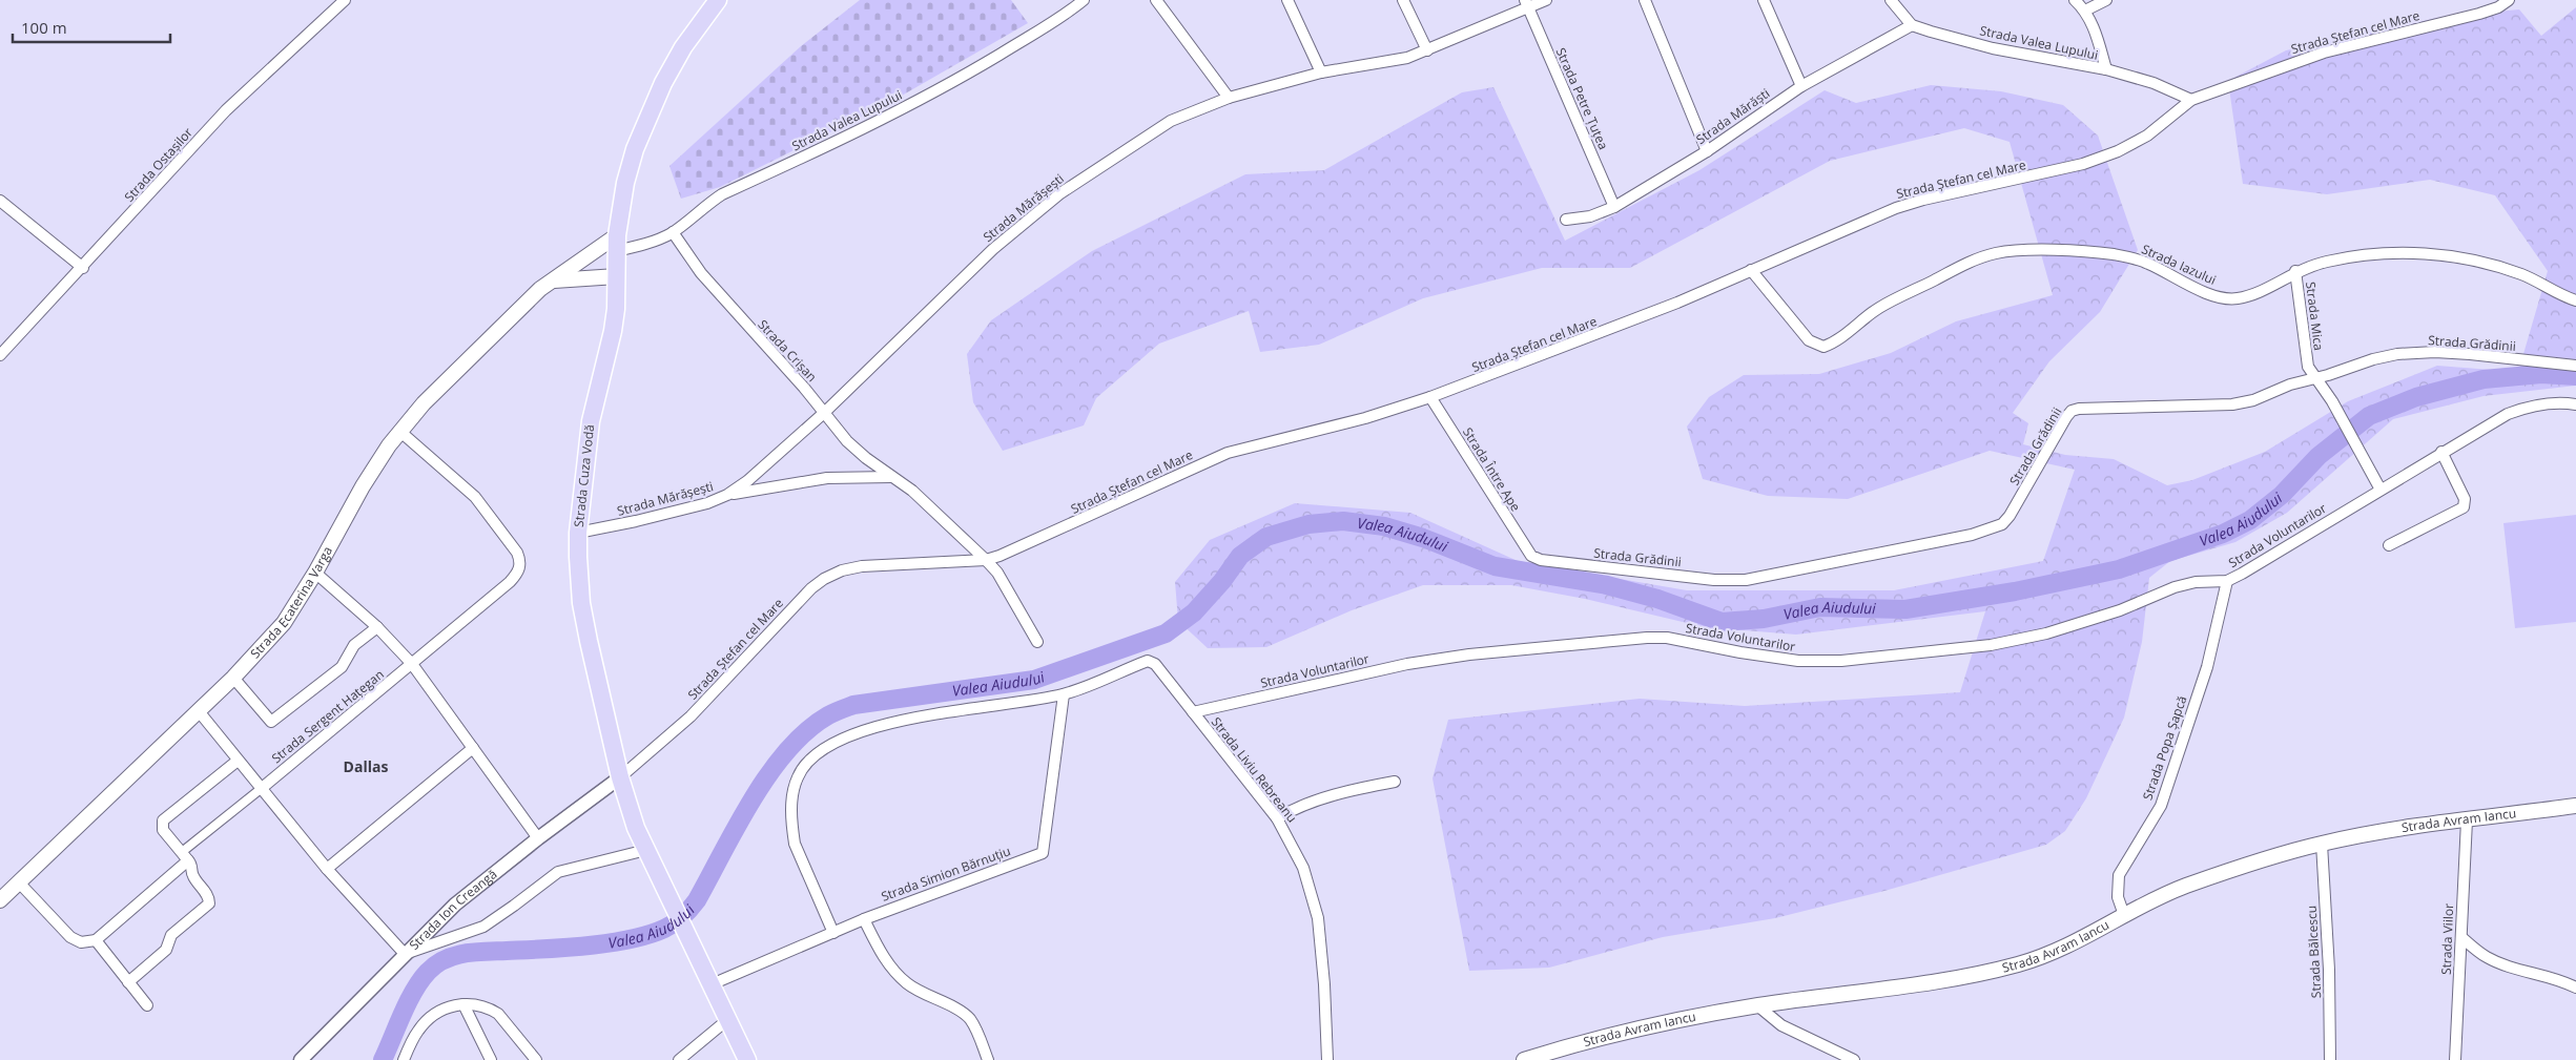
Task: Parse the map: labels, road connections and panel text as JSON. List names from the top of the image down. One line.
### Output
{"streets":{"main road":["Strada Cuza Vodă","Strada Ecaterina Varga","Strada Avram Iancu"],"street":["Strada Ștefan cel Mare","Strada Valea Lupului","Strada Petre Țuțea","Strada Mărăști","Strada Ostașilor","Strada Mărășești","Strada Iazului","Strada Mica","Strada Grădinii","Strada Crișan","Strada Între Ape","Strada Voluntarilor","Strada Sergent Hațegan","Strada Popa Șapcă","Strada Liviu Rebreanu","Strada Simion Bărnuțiu","Strada Ion Creangă","Strada Viilor","Strada Bălcescu"]},"crossings":[["Strada Ștefan cel Mare","Strada Valea Lupului"],["Strada Ștefan cel Mare","Strada Iazului"],["Strada Ștefan cel Mare","Strada Crișan"],["Strada Ștefan cel Mare","Strada Între Ape"],["Strada Ștefan cel Mare","Strada Cuza Vodă"],["Strada Ștefan cel Mare","Strada Ion Creangă"],["Strada Valea Lupului","Strada Mărăști"],["Strada Valea Lupului","Strada Crișan"],["Strada Valea Lupului","Strada Cuza Vodă"],["Strada Valea Lupului","Strada Ecaterina Varga"],["Strada Petre Țuțea","Strada Mărăști"],["Strada Petre Țuțea","Strada Mărășești"],["Strada Mărășești","Strada Crișan"],["Strada Mărășești","Strada Cuza Vodă"],["Strada Iazului","Strada Mica"],["Strada Mica","Strada Grădinii"],["Strada Mica","Strada Voluntarilor"],["Strada Grădinii","Strada Între Ape"],["Strada Cuza Vodă","Strada Ecaterina Varga"],["Strada Cuza Vodă","Strada Simion Bărnuțiu"],["Strada Cuza Vodă","Strada Ion Creangă"],["Strada Voluntarilor","Strada Popa Șapcă"],["Strada Voluntarilor","Strada Liviu Rebreanu"],["Strada Ecaterina Varga","Strada Sergent Hațegan"],["Strada Popa Șapcă","Strada Avram Iancu"],["Strada Liviu Rebreanu","Strada Simion Bărnuțiu"],["Strada Avram Iancu","Strada Viilor"],["Strada Avram Iancu","Strada Bălcescu"]],"districts":["Dallas"],"water":["Valea Aiudului"],"scale_bar":"100 m"}
